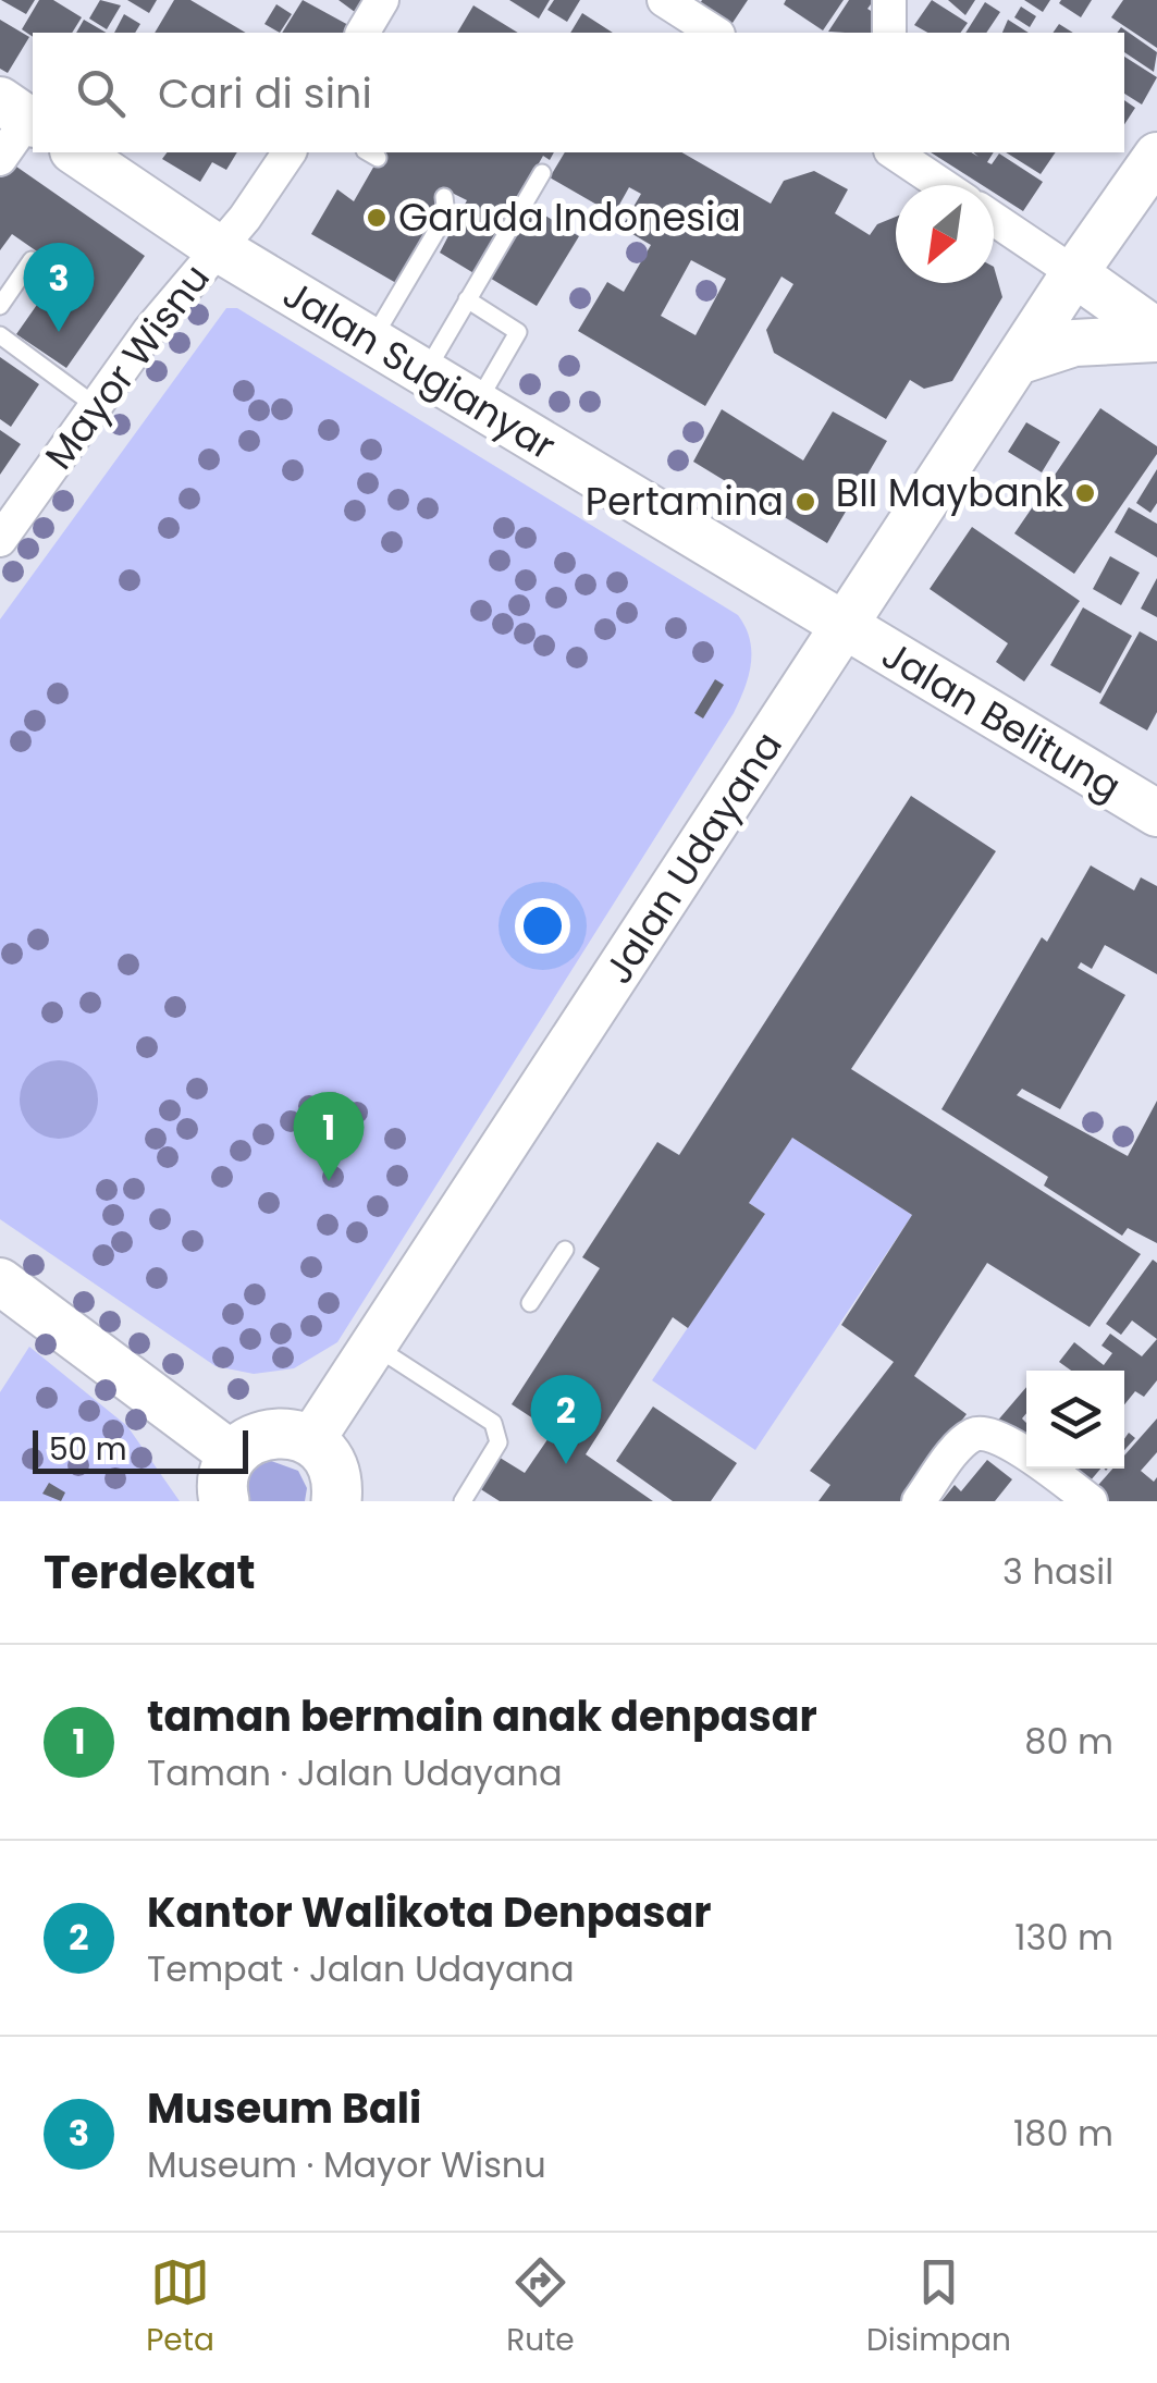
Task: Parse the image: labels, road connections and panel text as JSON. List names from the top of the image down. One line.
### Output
{"streets":{"main road":["Jalan Sugianyar","Jalan Belitung","Jalan Udayana"],"street":["Mayor Wisnu"]},"crossings":[["Mayor Wisnu","Jalan Sugianyar"],["Jalan Sugianyar","Jalan Belitung"],["Jalan Sugianyar","Jalan Udayana"],["Jalan Belitung","Jalan Udayana"]],"places":["Garuda Indonesia","BII Maybank","Pertamina"],"scale_bar":"50 m","north":"bottom left","page":{"search":"Cari di sini","pins":["3","1","2"],"scale":"50 m","heading":["Terdekat","3 hasil"],"list":[{"mark":"1","name":"taman bermain anak denpasar","note":"Taman · Jalan Udayana","value":"80 m"},{"mark":"2","name":"Kantor Walikota Denpasar","note":"Tempat · Jalan Udayana","value":"130 m"},{"mark":"3","name":"Museum Bali","note":"Museum · Mayor Wisnu","value":"180 m"}],"nav":["Peta","Rute","Disimpan"]}}
